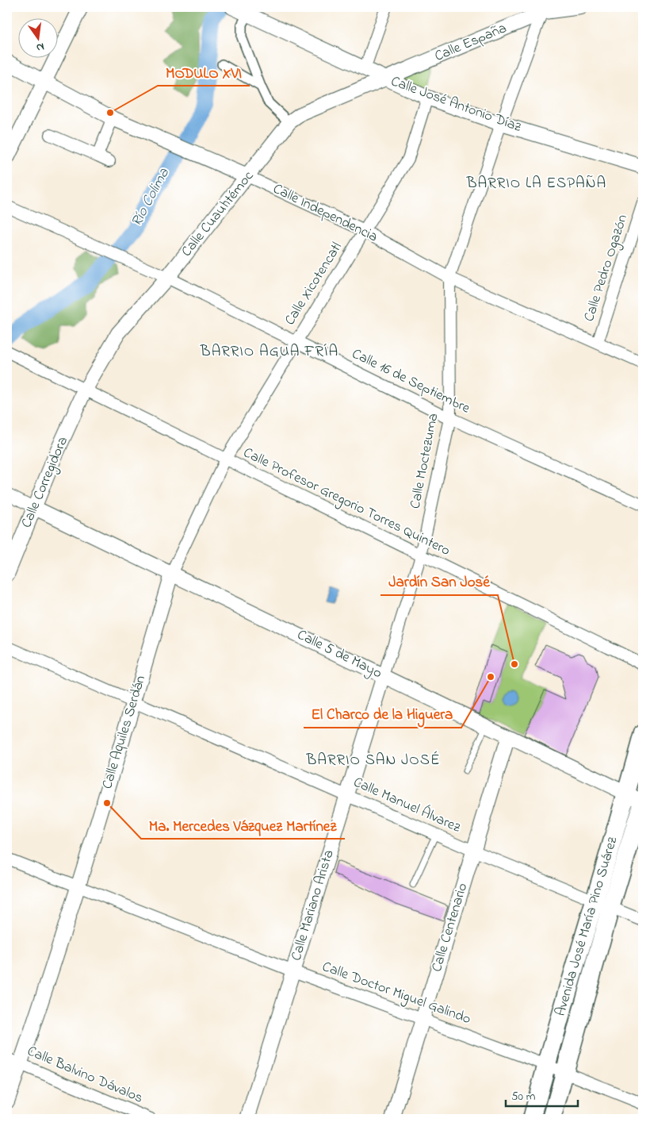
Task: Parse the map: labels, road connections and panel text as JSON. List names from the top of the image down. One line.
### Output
{"streets":{"main road":["Avenida José María Pino Suárez"],"street":["Calle España","Calle José Antonio Díaz","Calle Independencia","Calle Cuauhtémoc","Calle Pedro Ogazón","Calle Xicotencatl","Calle 16 de Septiembre","Calle Moctezuma","Calle Corregidora","Calle Profesor Gregorio Torres Quintero","Calle 5 de Mayo","Calle Aquiles Serdán","Calle Manuel Álvarez","Calle Mariano Arista","Calle Centenario","Calle Doctor Miguel Galindo","Calle Balvino Dávalos"]},"crossings":[["Calle España","Calle José Antonio Díaz"],["Calle España","Calle Cuauhtémoc"],["Calle España","Calle Moctezuma"],["Calle José Antonio Díaz","Calle Cuauhtémoc"],["Calle José Antonio Díaz","Calle Xicotencatl"],["Calle José Antonio Díaz","Calle Moctezuma"],["Calle Independencia","Calle Cuauhtémoc"],["Calle Independencia","Calle Pedro Ogazón"],["Calle Independencia","Calle Xicotencatl"],["Calle Independencia","Calle Moctezuma"],["Calle Cuauhtémoc","Calle 16 de Septiembre"],["Calle Cuauhtémoc","Calle Corregidora"],["Calle Cuauhtémoc","Calle Profesor Gregorio Torres Quintero"],["Calle Xicotencatl","Calle 16 de Septiembre"],["Calle Xicotencatl","Calle Profesor Gregorio Torres Quintero"],["Calle Xicotencatl","Calle Aquiles Serdán"],["Calle 16 de Septiembre","Calle Moctezuma"],["Calle Moctezuma","Calle Profesor Gregorio Torres Quintero"],["Calle Moctezuma","Calle Mariano Arista"],["Calle Corregidora","Calle Profesor Gregorio Torres Quintero"],["Calle Corregidora","Calle 5 de Mayo"],["Calle Profesor Gregorio Torres Quintero","Calle Aquiles Serdán"],["Calle Profesor Gregorio Torres Quintero","Calle Mariano Arista"],["Calle 5 de Mayo","Calle Aquiles Serdán"],["Calle 5 de Mayo","Calle Mariano Arista"],["Calle 5 de Mayo","Avenida José María Pino Suárez"],["Calle 5 de Mayo","Calle Centenario"],["Calle Aquiles Serdán","Calle Manuel Álvarez"],["Calle Aquiles Serdán","Calle Doctor Miguel Galindo"],["Calle Aquiles Serdán","Calle Balvino Dávalos"],["Calle Manuel Álvarez","Calle Mariano Arista"],["Calle Manuel Álvarez","Avenida José María Pino Suárez"],["Calle Manuel Álvarez","Calle Centenario"],["Calle Mariano Arista","Calle Doctor Miguel Galindo"],["Avenida José María Pino Suárez","Calle Doctor Miguel Galindo"],["Calle Centenario","Calle Doctor Miguel Galindo"]],"districts":["BARRIO LA ESPAÑA","BARRIO AGUA FRÍA","BARRIO SAN JOSÉ"],"water":["Río Colima"],"places":["MODULO XVI","Jardín San José","El Charco de la Higuera","Ma. Mercedes Vázquez Martínez"],"scale_bar":"50 m","north":"bottom"}
